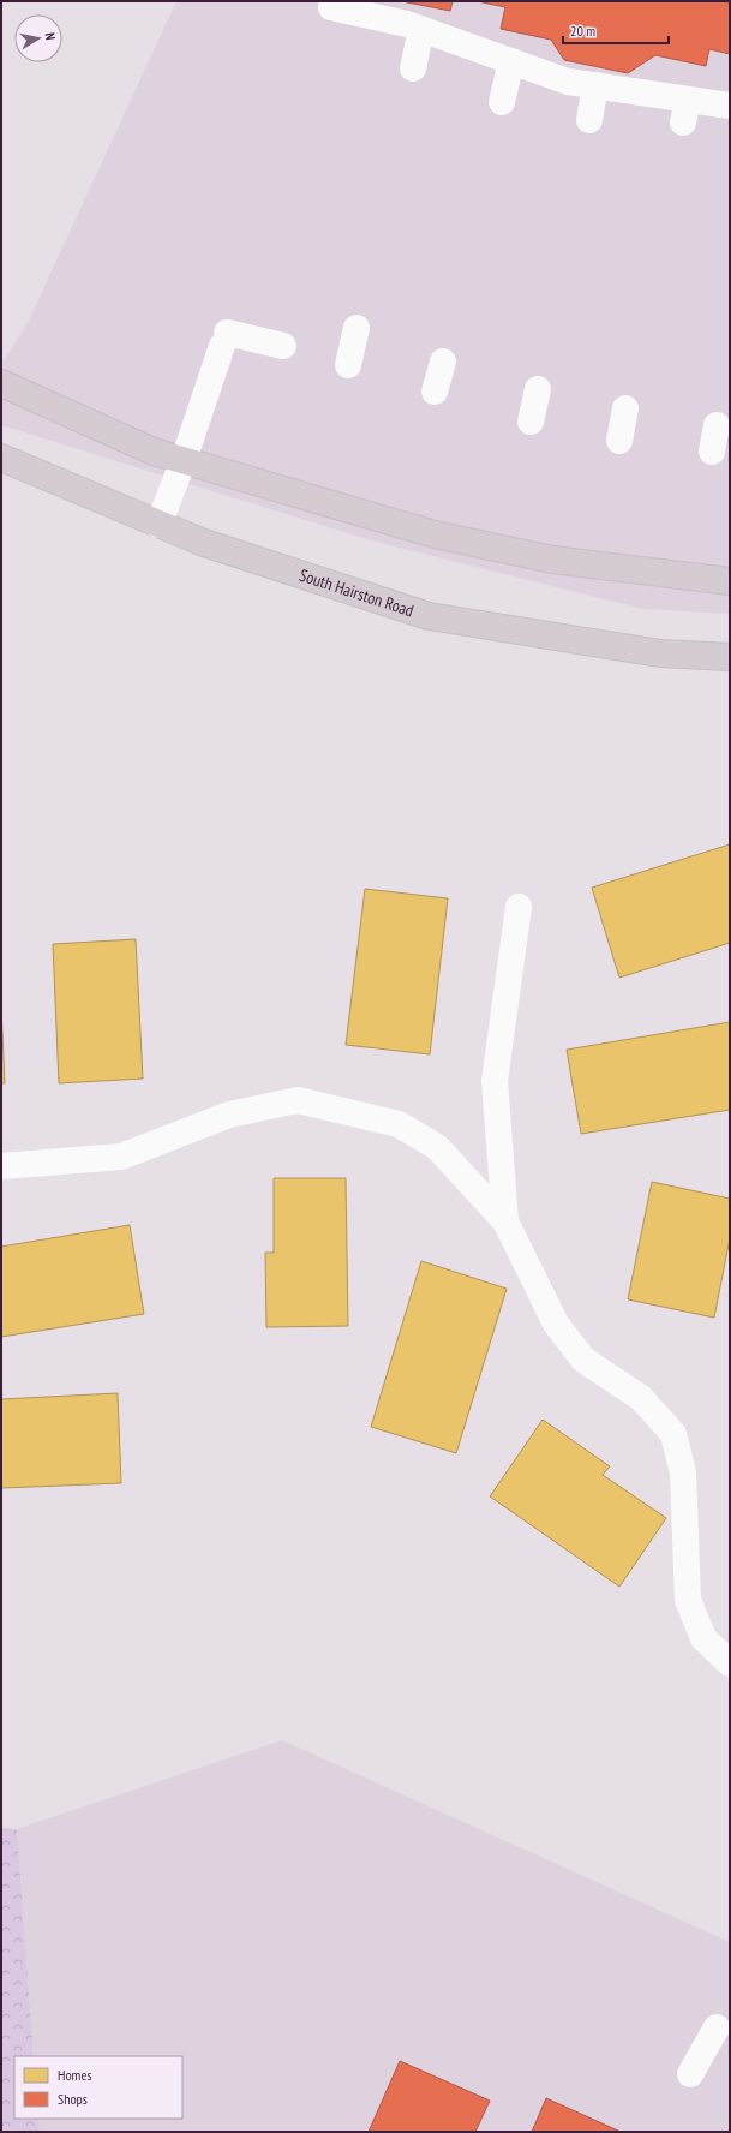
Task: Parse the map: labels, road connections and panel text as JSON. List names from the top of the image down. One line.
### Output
{"streets":{"main road":["South Hairston Road"]},"legend":["Homes","Shops"],"scale_bar":"20 m","north":"right"}
